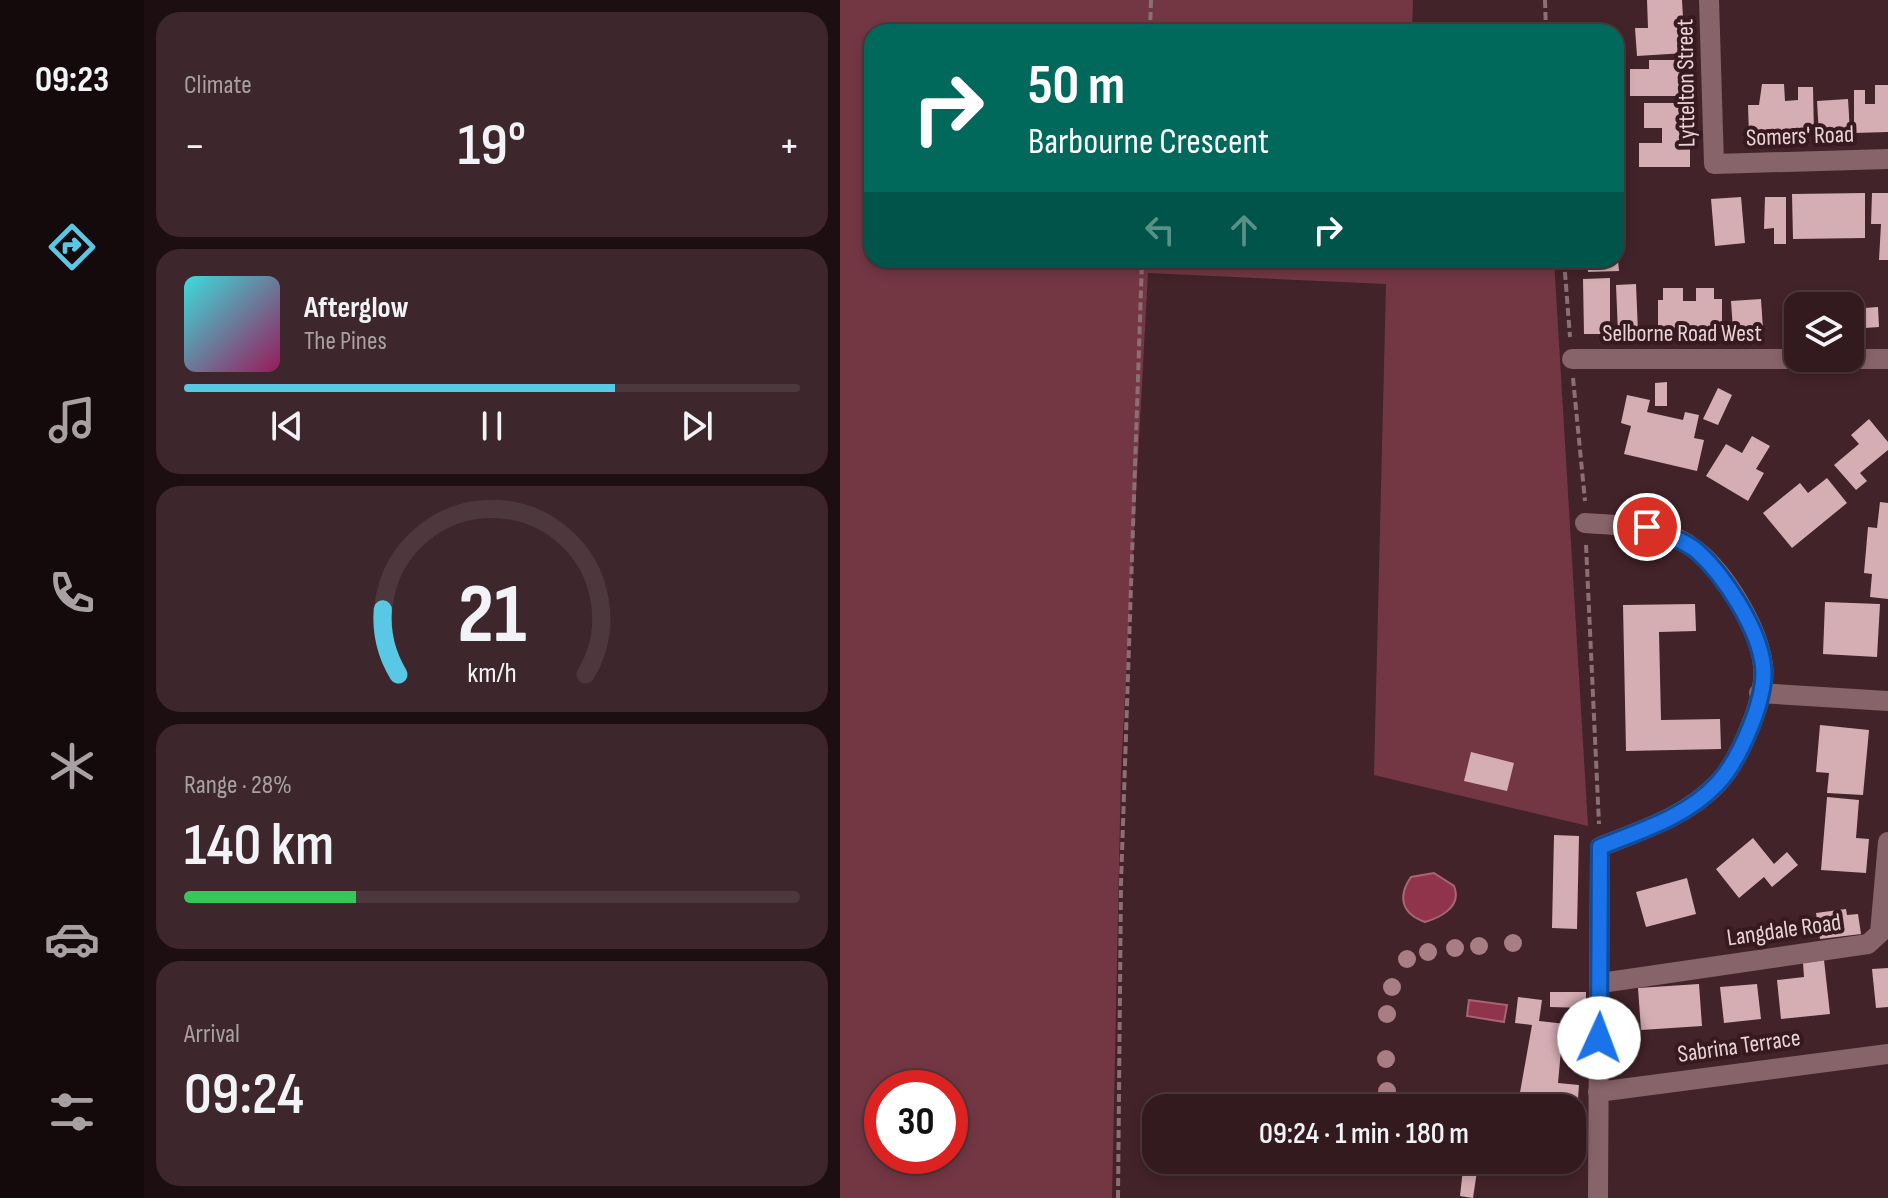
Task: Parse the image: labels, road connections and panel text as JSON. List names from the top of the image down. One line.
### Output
{"streets":{"street":["Lyttelton Street","Somers' Road","Selborne Road West","Langdale Road","Sabrina Terrace"]},"crossings":[["Lyttelton Street","Somers' Road"]],"page":{"tabs":"09:23","tile":["Climate",["Range · 28%","140 km"],["Arrival","09:24"]],"turn":["50 m","Barbourne Crescent"],"heat":["−","19°","+"],"song":["Afterglow","The Pines"],"limit":"30","trip":"09:24 · 1 min · 180 m","gauge":["21","km/h"]}}
